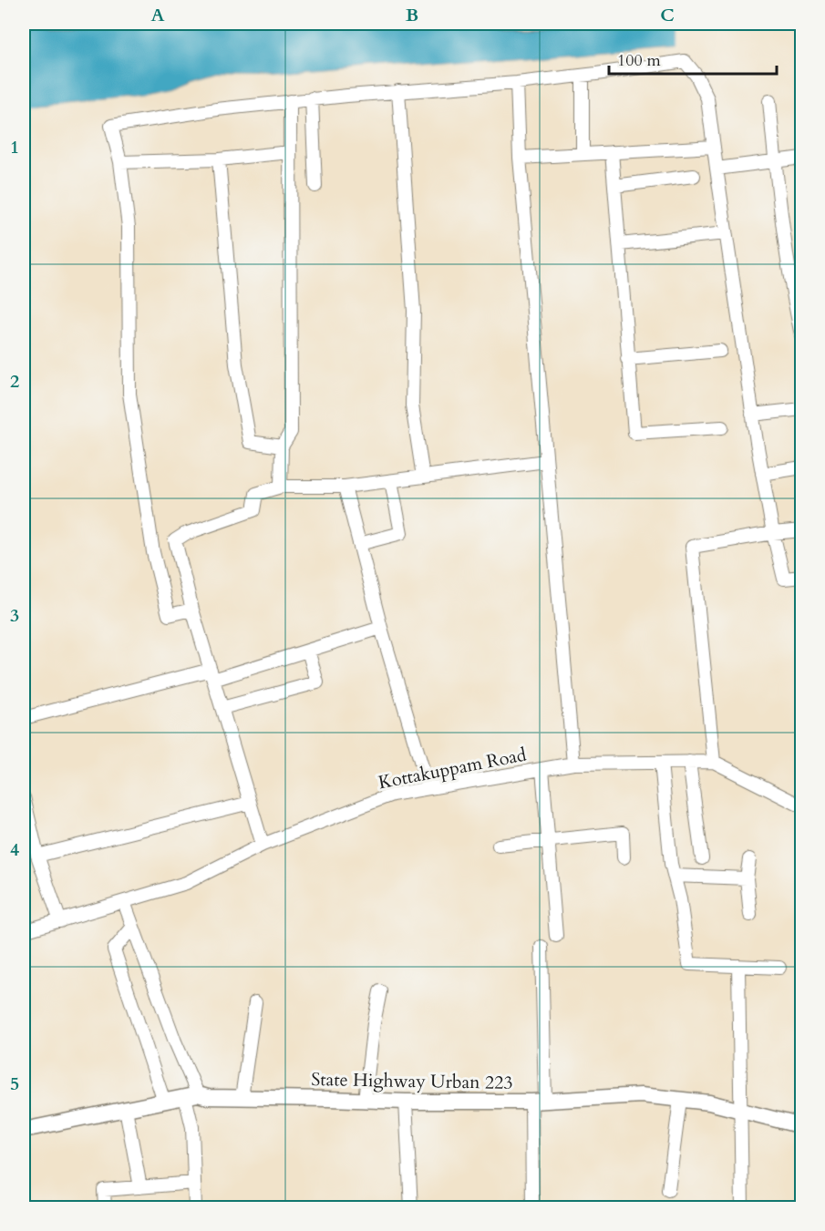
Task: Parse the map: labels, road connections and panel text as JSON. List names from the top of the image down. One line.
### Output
{"streets":{"main road":["State Highway Urban 223"],"street":["Kottakuppam Road"]},"scale_bar":"100 m","grid":{"columns":["A","B","C"],"rows":["1","2","3","4","5"]}}
